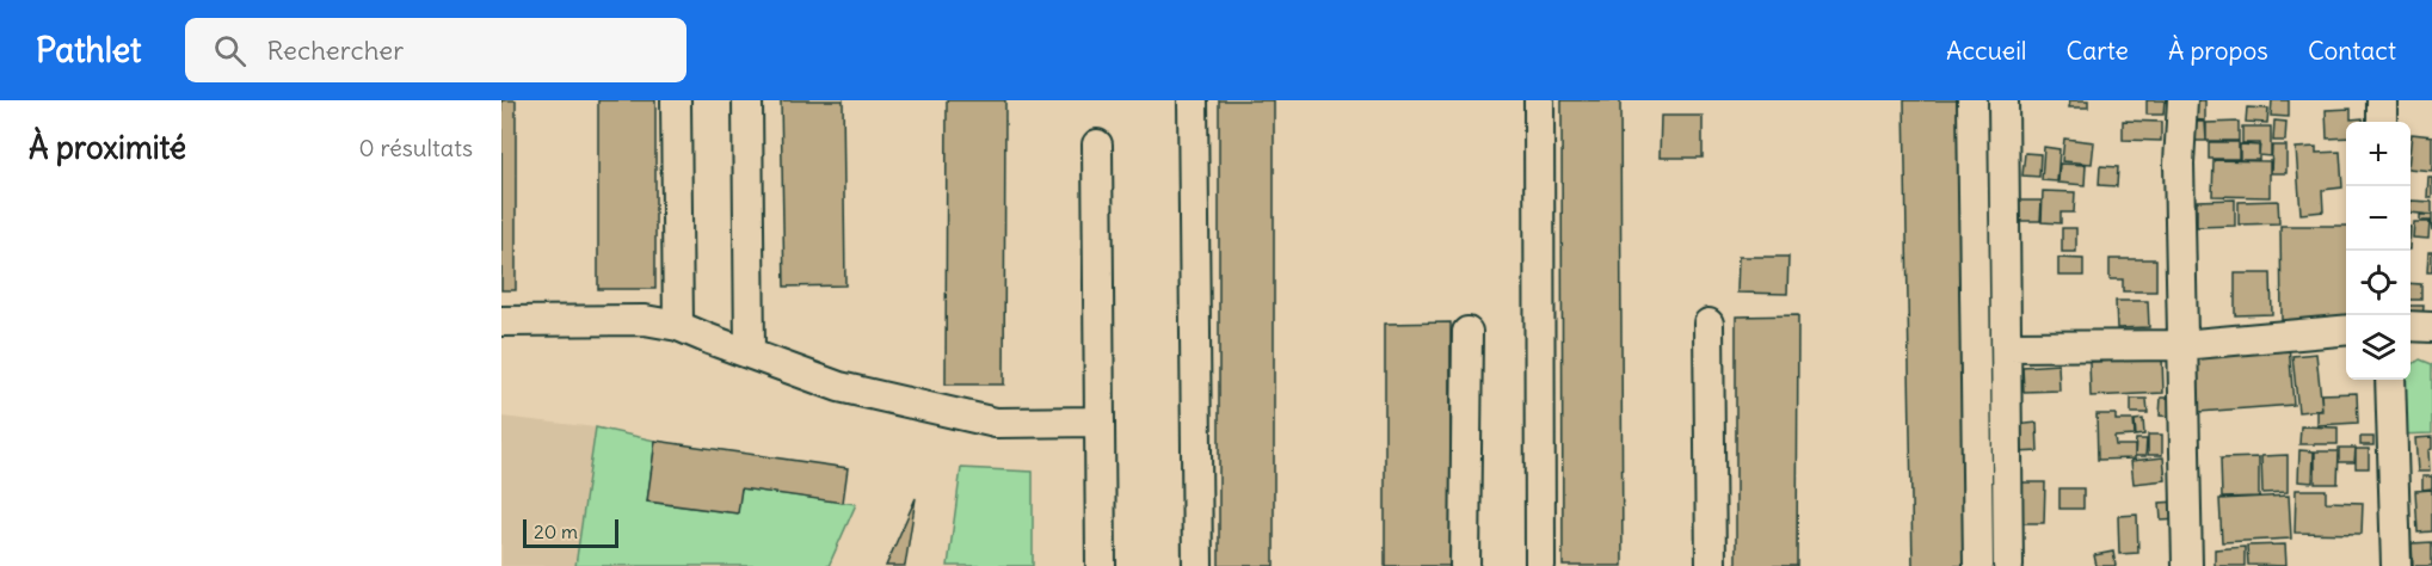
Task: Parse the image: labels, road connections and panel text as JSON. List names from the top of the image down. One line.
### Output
{"scale_bar":"20 m","page":{"header":"Pathlet","search":"Rechercher","nav":["Accueil","Carte","À propos","Contact"],"heading":["À proximité","0 résultats"],"map_buttons":["+","−"],"scale":"20 m"}}
